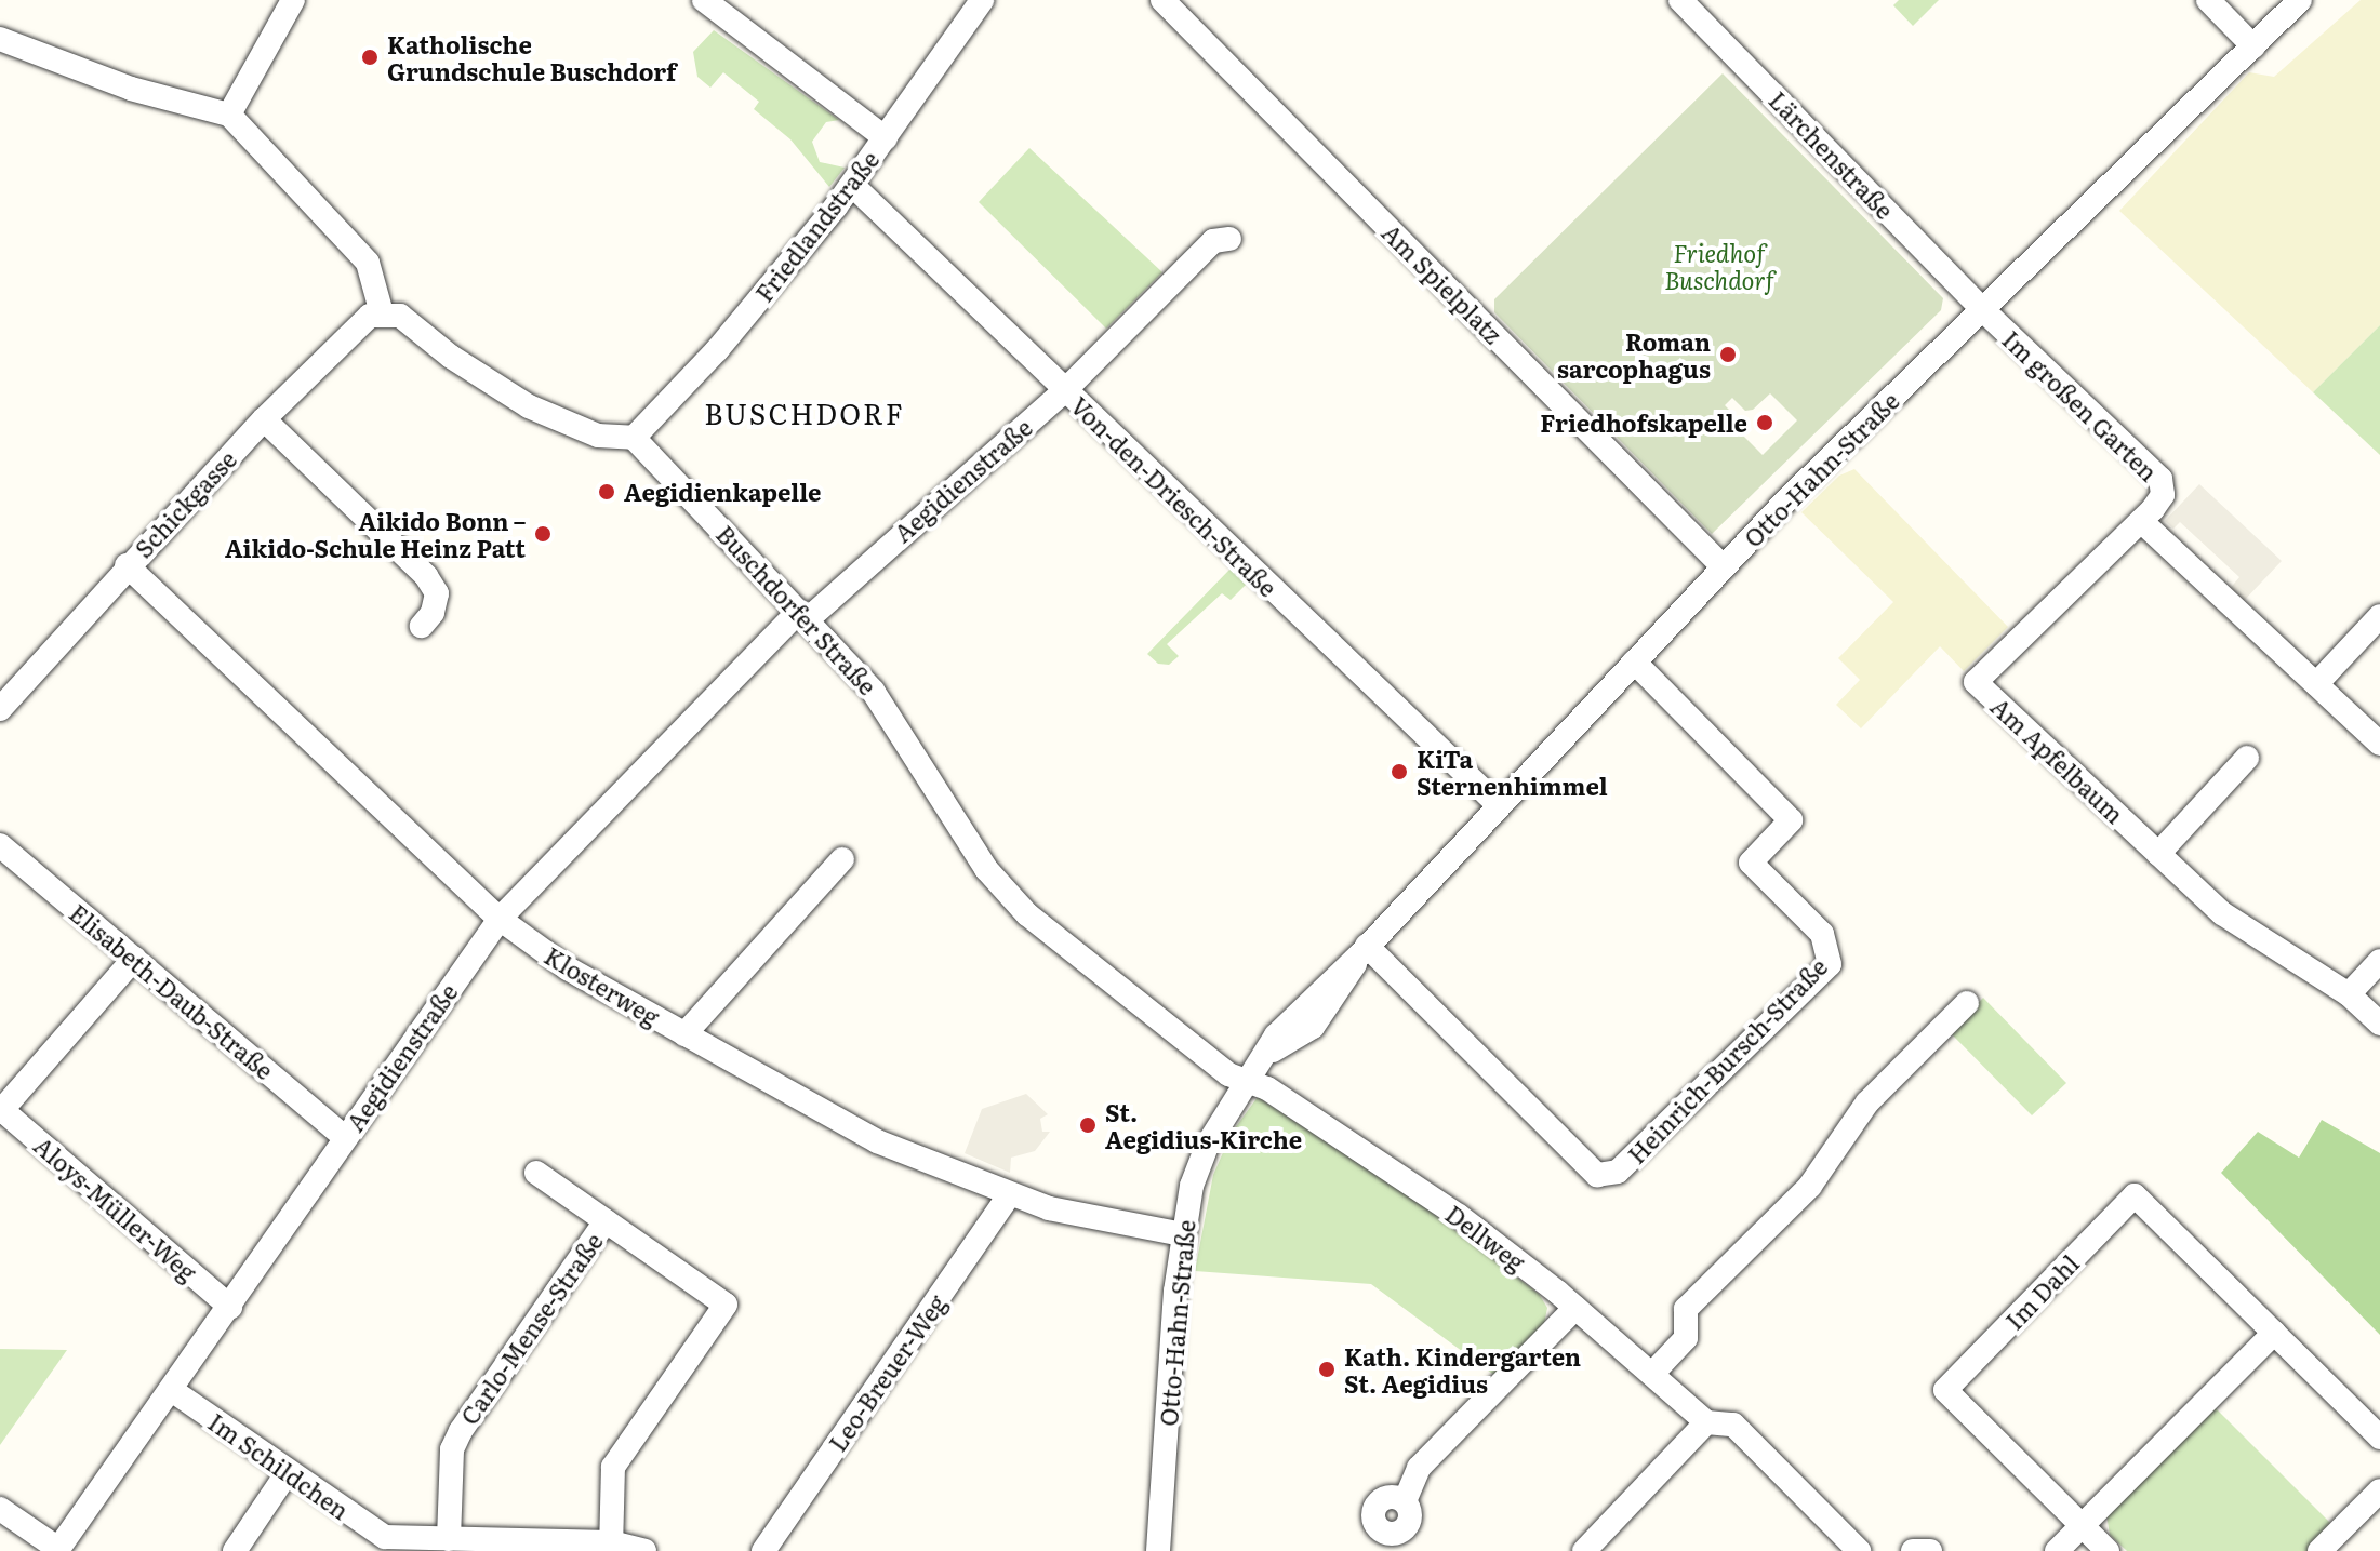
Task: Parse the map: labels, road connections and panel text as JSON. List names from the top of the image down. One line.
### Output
{"streets":{"street":["Lärchenstraße","Friedlandstraße","Am Spielplatz","Im großen Garten","Otto-Hahn-Straße","Aegidienstraße","Von-den-Driesch-Straße","Schickgasse","Buschdorfer Straße","Am Apfelbaum","Klosterweg","Elisabeth-Daub-Straße","Heinrich-Bursch-Straße","Aloys-Müller-Weg","Dellweg","Im Dahl","Carlo-Mense-Straße","Leo-Breuer-Weg","Im Schildchen"]},"crossings":[["Lärchenstraße","Im großen Garten"],["Lärchenstraße","Otto-Hahn-Straße"],["Friedlandstraße","Von-den-Driesch-Straße"],["Friedlandstraße","Buschdorfer Straße"],["Am Spielplatz","Otto-Hahn-Straße"],["Im großen Garten","Otto-Hahn-Straße"],["Im großen Garten","Am Apfelbaum"],["Otto-Hahn-Straße","Von-den-Driesch-Straße"],["Otto-Hahn-Straße","Buschdorfer Straße"],["Otto-Hahn-Straße","Klosterweg"],["Otto-Hahn-Straße","Heinrich-Bursch-Straße"],["Otto-Hahn-Straße","Dellweg"],["Aegidienstraße","Von-den-Driesch-Straße"],["Aegidienstraße","Buschdorfer Straße"],["Aegidienstraße","Klosterweg"],["Aegidienstraße","Elisabeth-Daub-Straße"],["Aegidienstraße","Aloys-Müller-Weg"],["Aegidienstraße","Im Schildchen"],["Schickgasse","Klosterweg"],["Buschdorfer Straße","Dellweg"],["Klosterweg","Leo-Breuer-Weg"],["Carlo-Mense-Straße","Im Schildchen"]],"districts":["BUSCHDORF"],"parks":["Friedhof Buschdorf"],"places":["Katholische Grundschule Buschdorf","Roman sarcophagus","Friedhofskapelle","Aegidienkapelle","Aikido Bonn – Aikido-Schule Heinz Patt","KiTa Sternenhimmel","St. Aegidius-Kirche","Kath. Kindergarten St. Aegidius"]}
